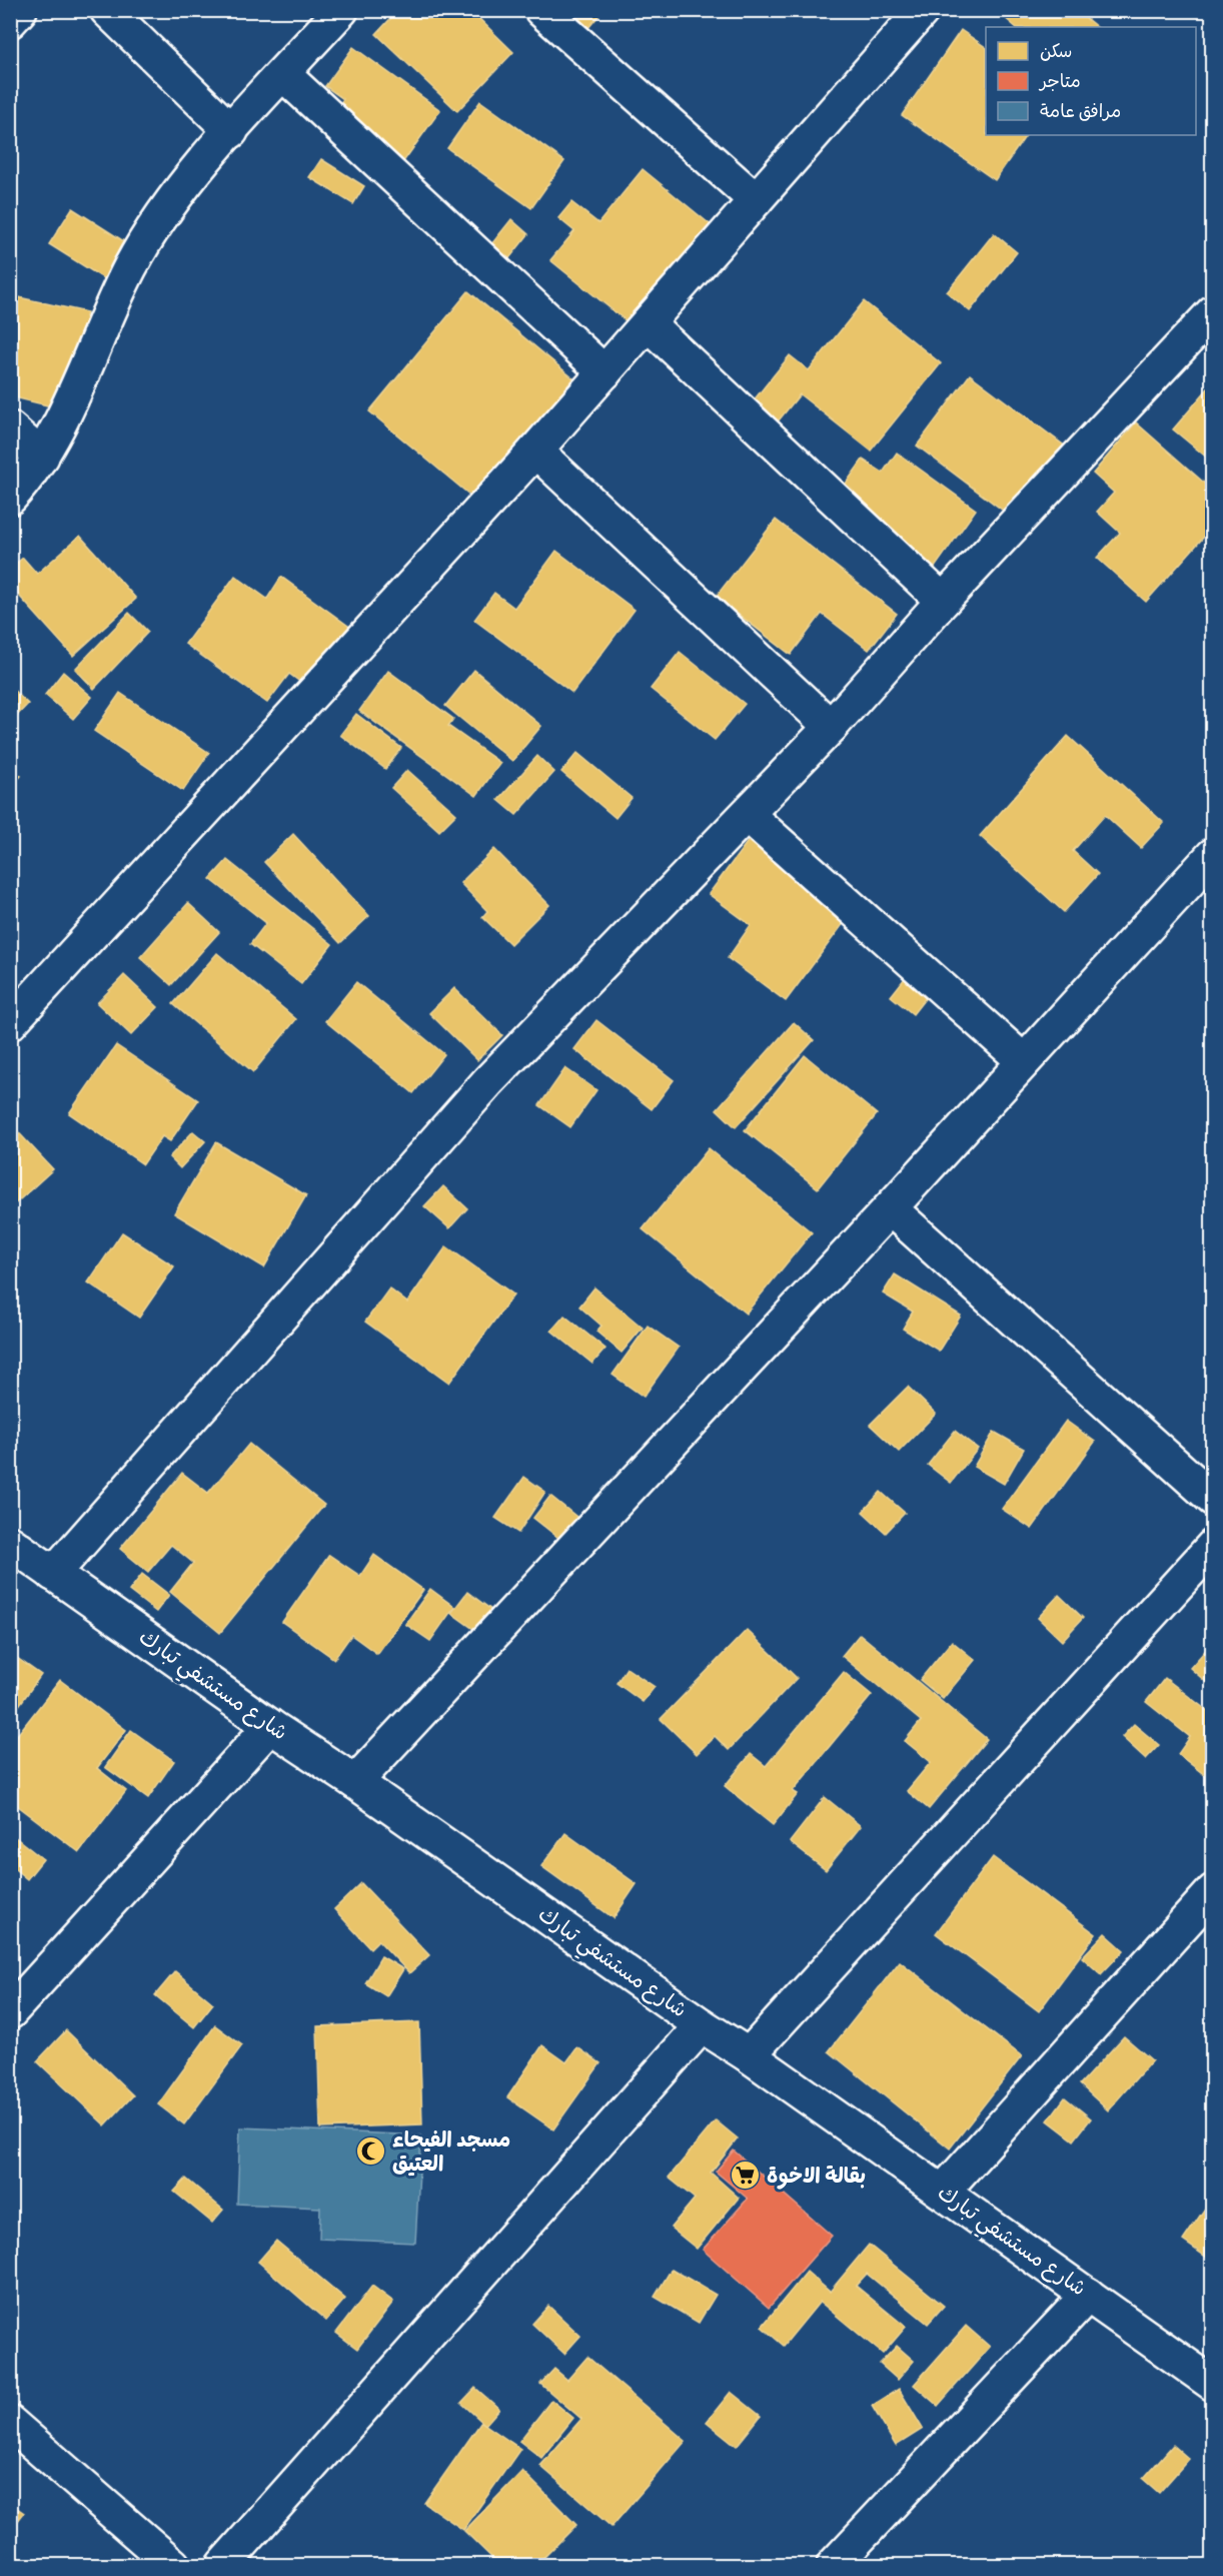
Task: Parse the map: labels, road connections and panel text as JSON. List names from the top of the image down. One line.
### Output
{"streets":{"street":["شارع مستشفي تبارك"]},"places":{"mosque":["مسجد الفيحاء العتيق"],"supermarket":["بقالة الاخوة"]},"legend":["سكن","متاجر","مرافق عامة"]}
